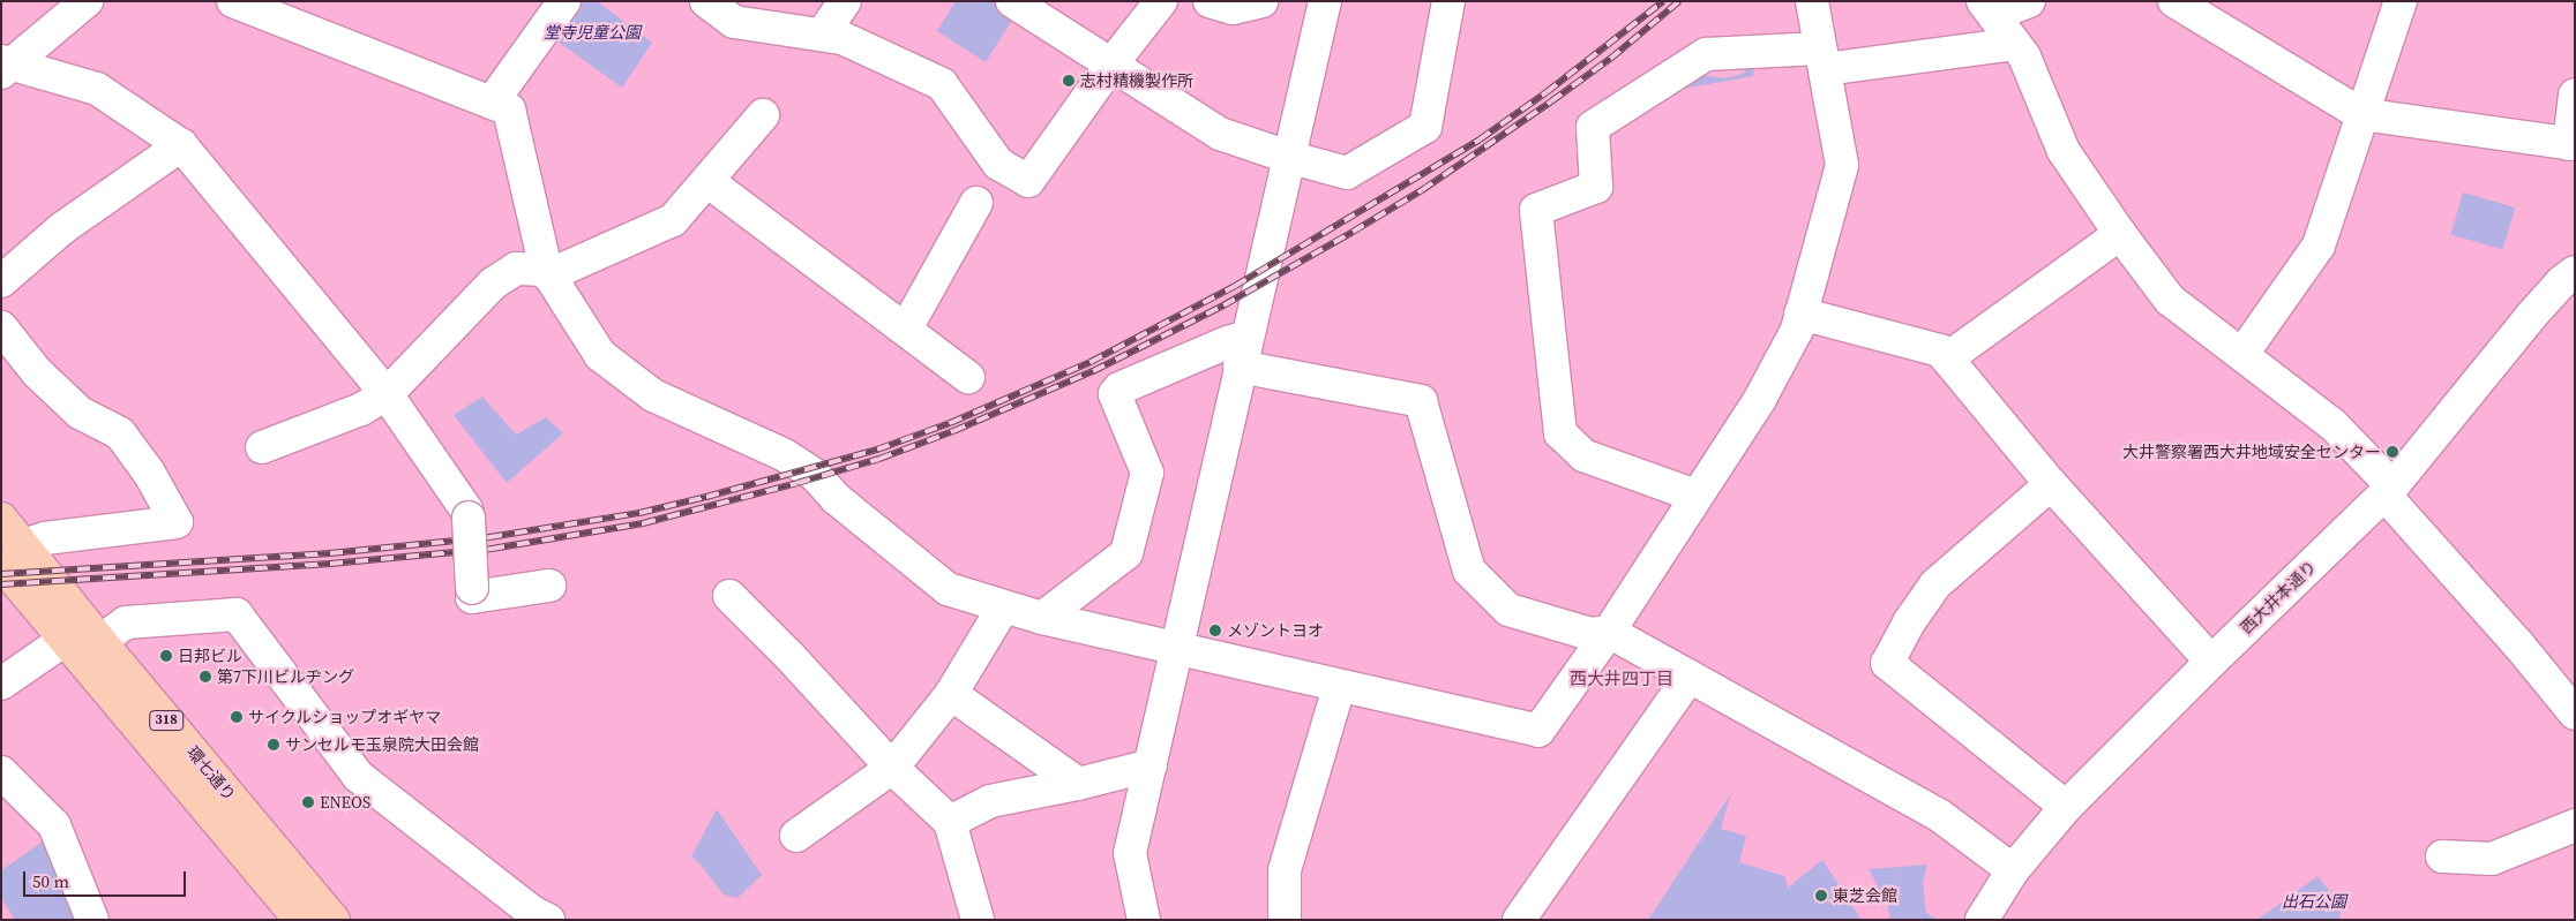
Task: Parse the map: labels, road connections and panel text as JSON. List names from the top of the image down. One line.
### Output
{"streets":{"main road":["318","環七通り"],"street":["西大井本通り"]},"districts":["西大井四丁目"],"parks":["堂寺児童公園","出石公園"],"places":["志村精機製作所","大井警察署西大井地域安全センター","メゾントヨオ","日邦ビル","第7下川ビルヂング","サイクルショップオギヤマ","サンセルモ玉泉院大田会館","ENEOS","東芝会館"],"scale_bar":"50 m"}
